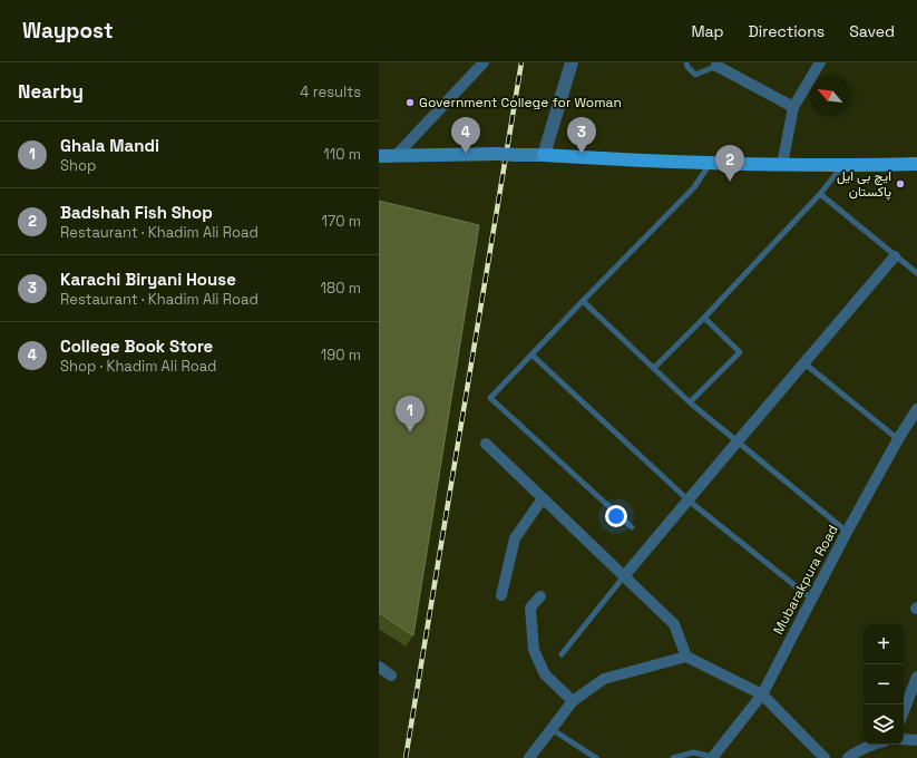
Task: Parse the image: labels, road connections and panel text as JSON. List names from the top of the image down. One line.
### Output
{"streets":{"street":["Mubarakpura Road"]},"places":["Government College for Woman","ایچ بی ایل پاکستان"],"north":"top left","page":{"header":"Waypost","nav":["Map","Directions","Saved"],"heading":["Nearby","4 results"],"pins":["3","4","2","1"],"list":[{"mark":"1","name":"Ghala Mandi","note":"Shop","value":"110 m"},{"mark":"2","name":"Badshah Fish Shop","note":"Restaurant · Khadim Ali Road","value":"170 m"},{"mark":"3","name":"Karachi Biryani House","note":"Restaurant · Khadim Ali Road","value":"180 m"},{"mark":"4","name":"College Book Store","note":"Shop · Khadim Ali Road","value":"190 m"}],"map_buttons":["+","−"]}}
